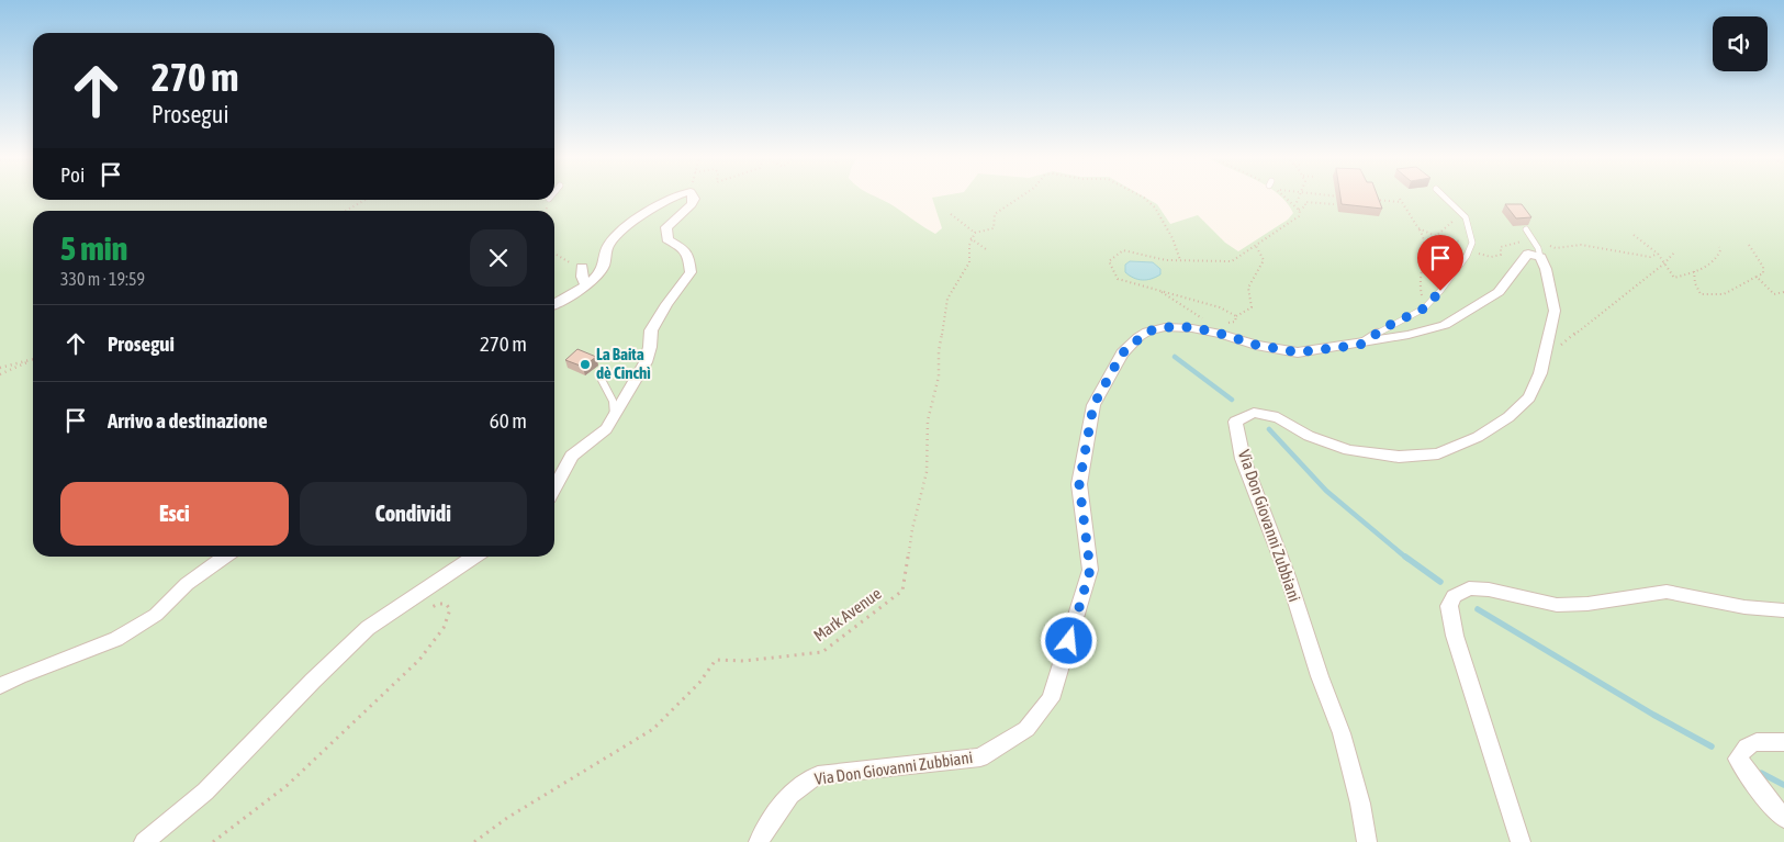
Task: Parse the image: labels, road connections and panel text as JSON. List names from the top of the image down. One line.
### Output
{"streets":{"street":["Via Don Giovanni Zubbiani"],"path":["Mark Avenue"]},"places":["La Baita dè Cinchì"],"page":{"turn":["270 m","Prosegui"],"then":"Poi","heading":["5 min","330 m · 19:59"],"list":[{"name":"Prosegui","value":"270 m"},{"name":"Arrivo a destinazione","value":"60 m"}],"buttons":["Esci","Condividi"]}}
